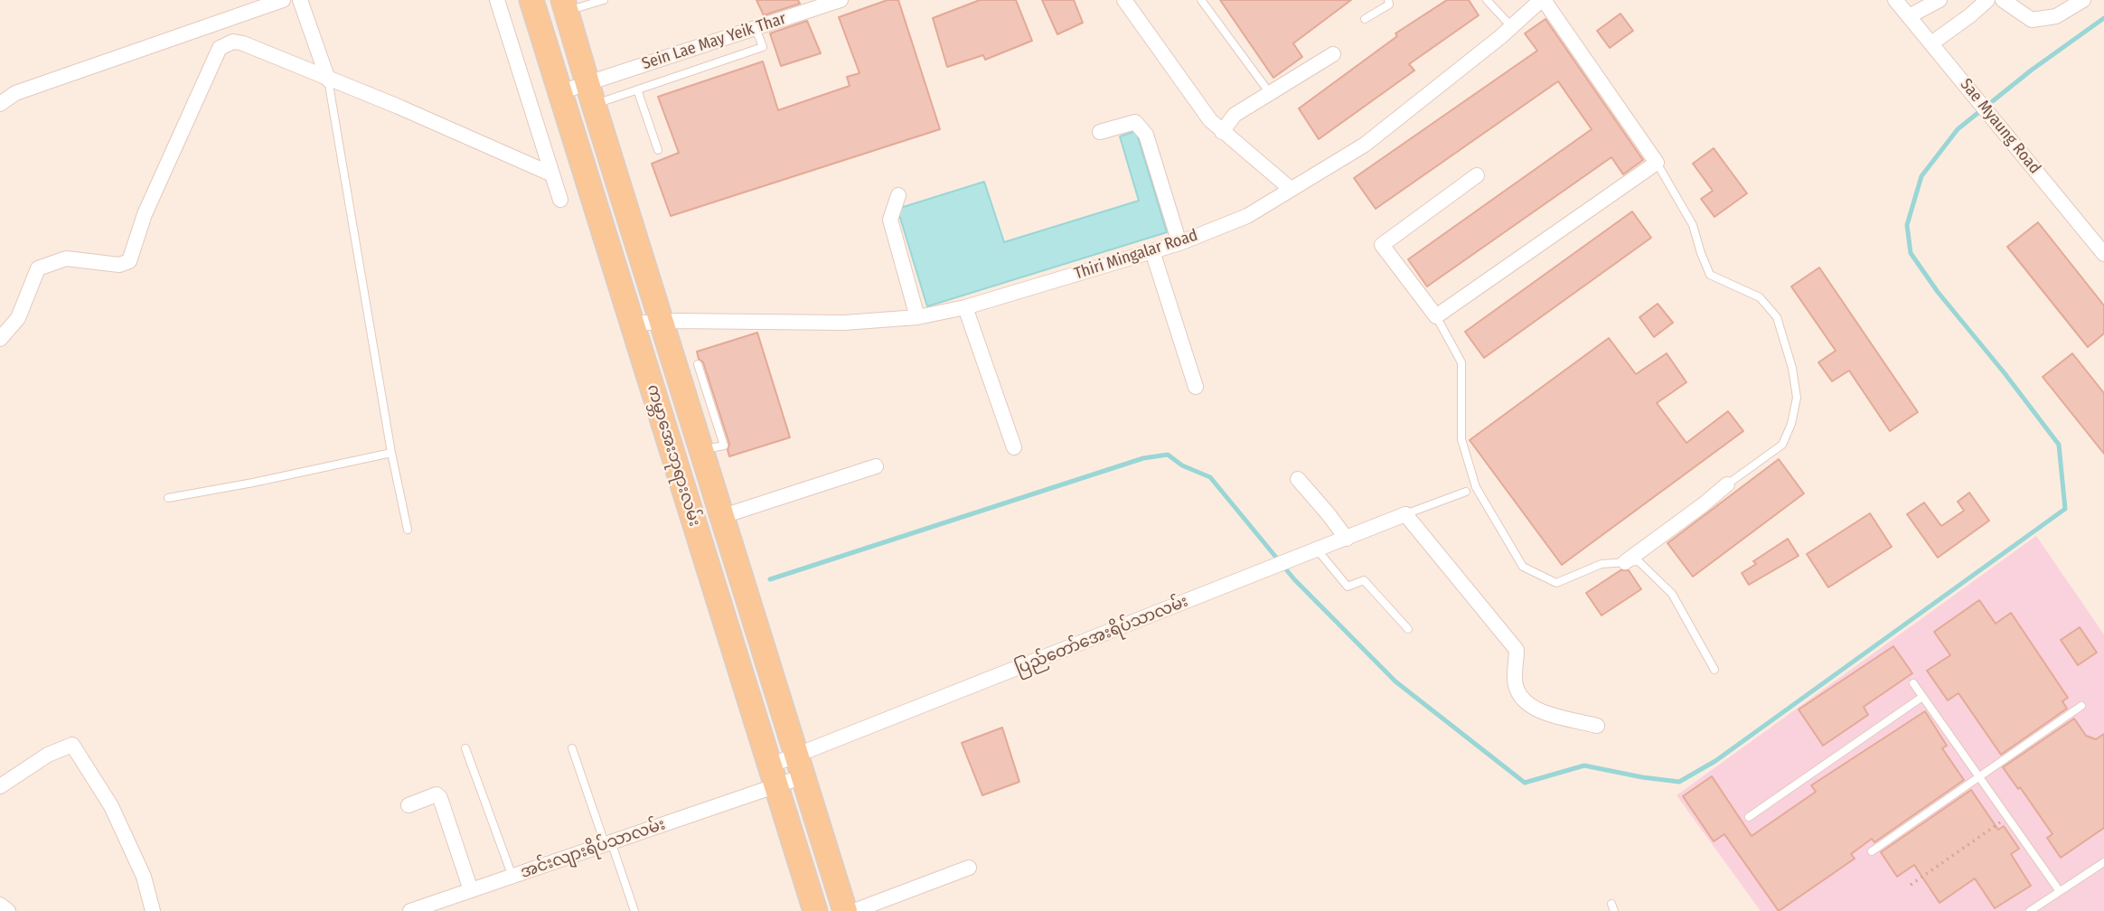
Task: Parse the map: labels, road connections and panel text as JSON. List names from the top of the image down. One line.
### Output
{"streets":{"main road":["ကမ္ဘာအေးဘုရားလမ်း"],"street":["Sein Lae May Yeik Thar","Sae Myaung Road","Thiri Mingalar Road","ပြည်တော်အေးရိပ်သာလမ်း","အင်းလျားရိပ်သာလမ်း"]},"crossings":[["Sein Lae May Yeik Thar","ကမ္ဘာအေးဘုရားလမ်း"],["Thiri Mingalar Road","ကမ္ဘာအေးဘုရားလမ်း"],["ကမ္ဘာအေးဘုရားလမ်း","ပြည်တော်အေးရိပ်သာလမ်း"],["ကမ္ဘာအေးဘုရားလမ်း","အင်းလျားရိပ်သာလမ်း"]]}
